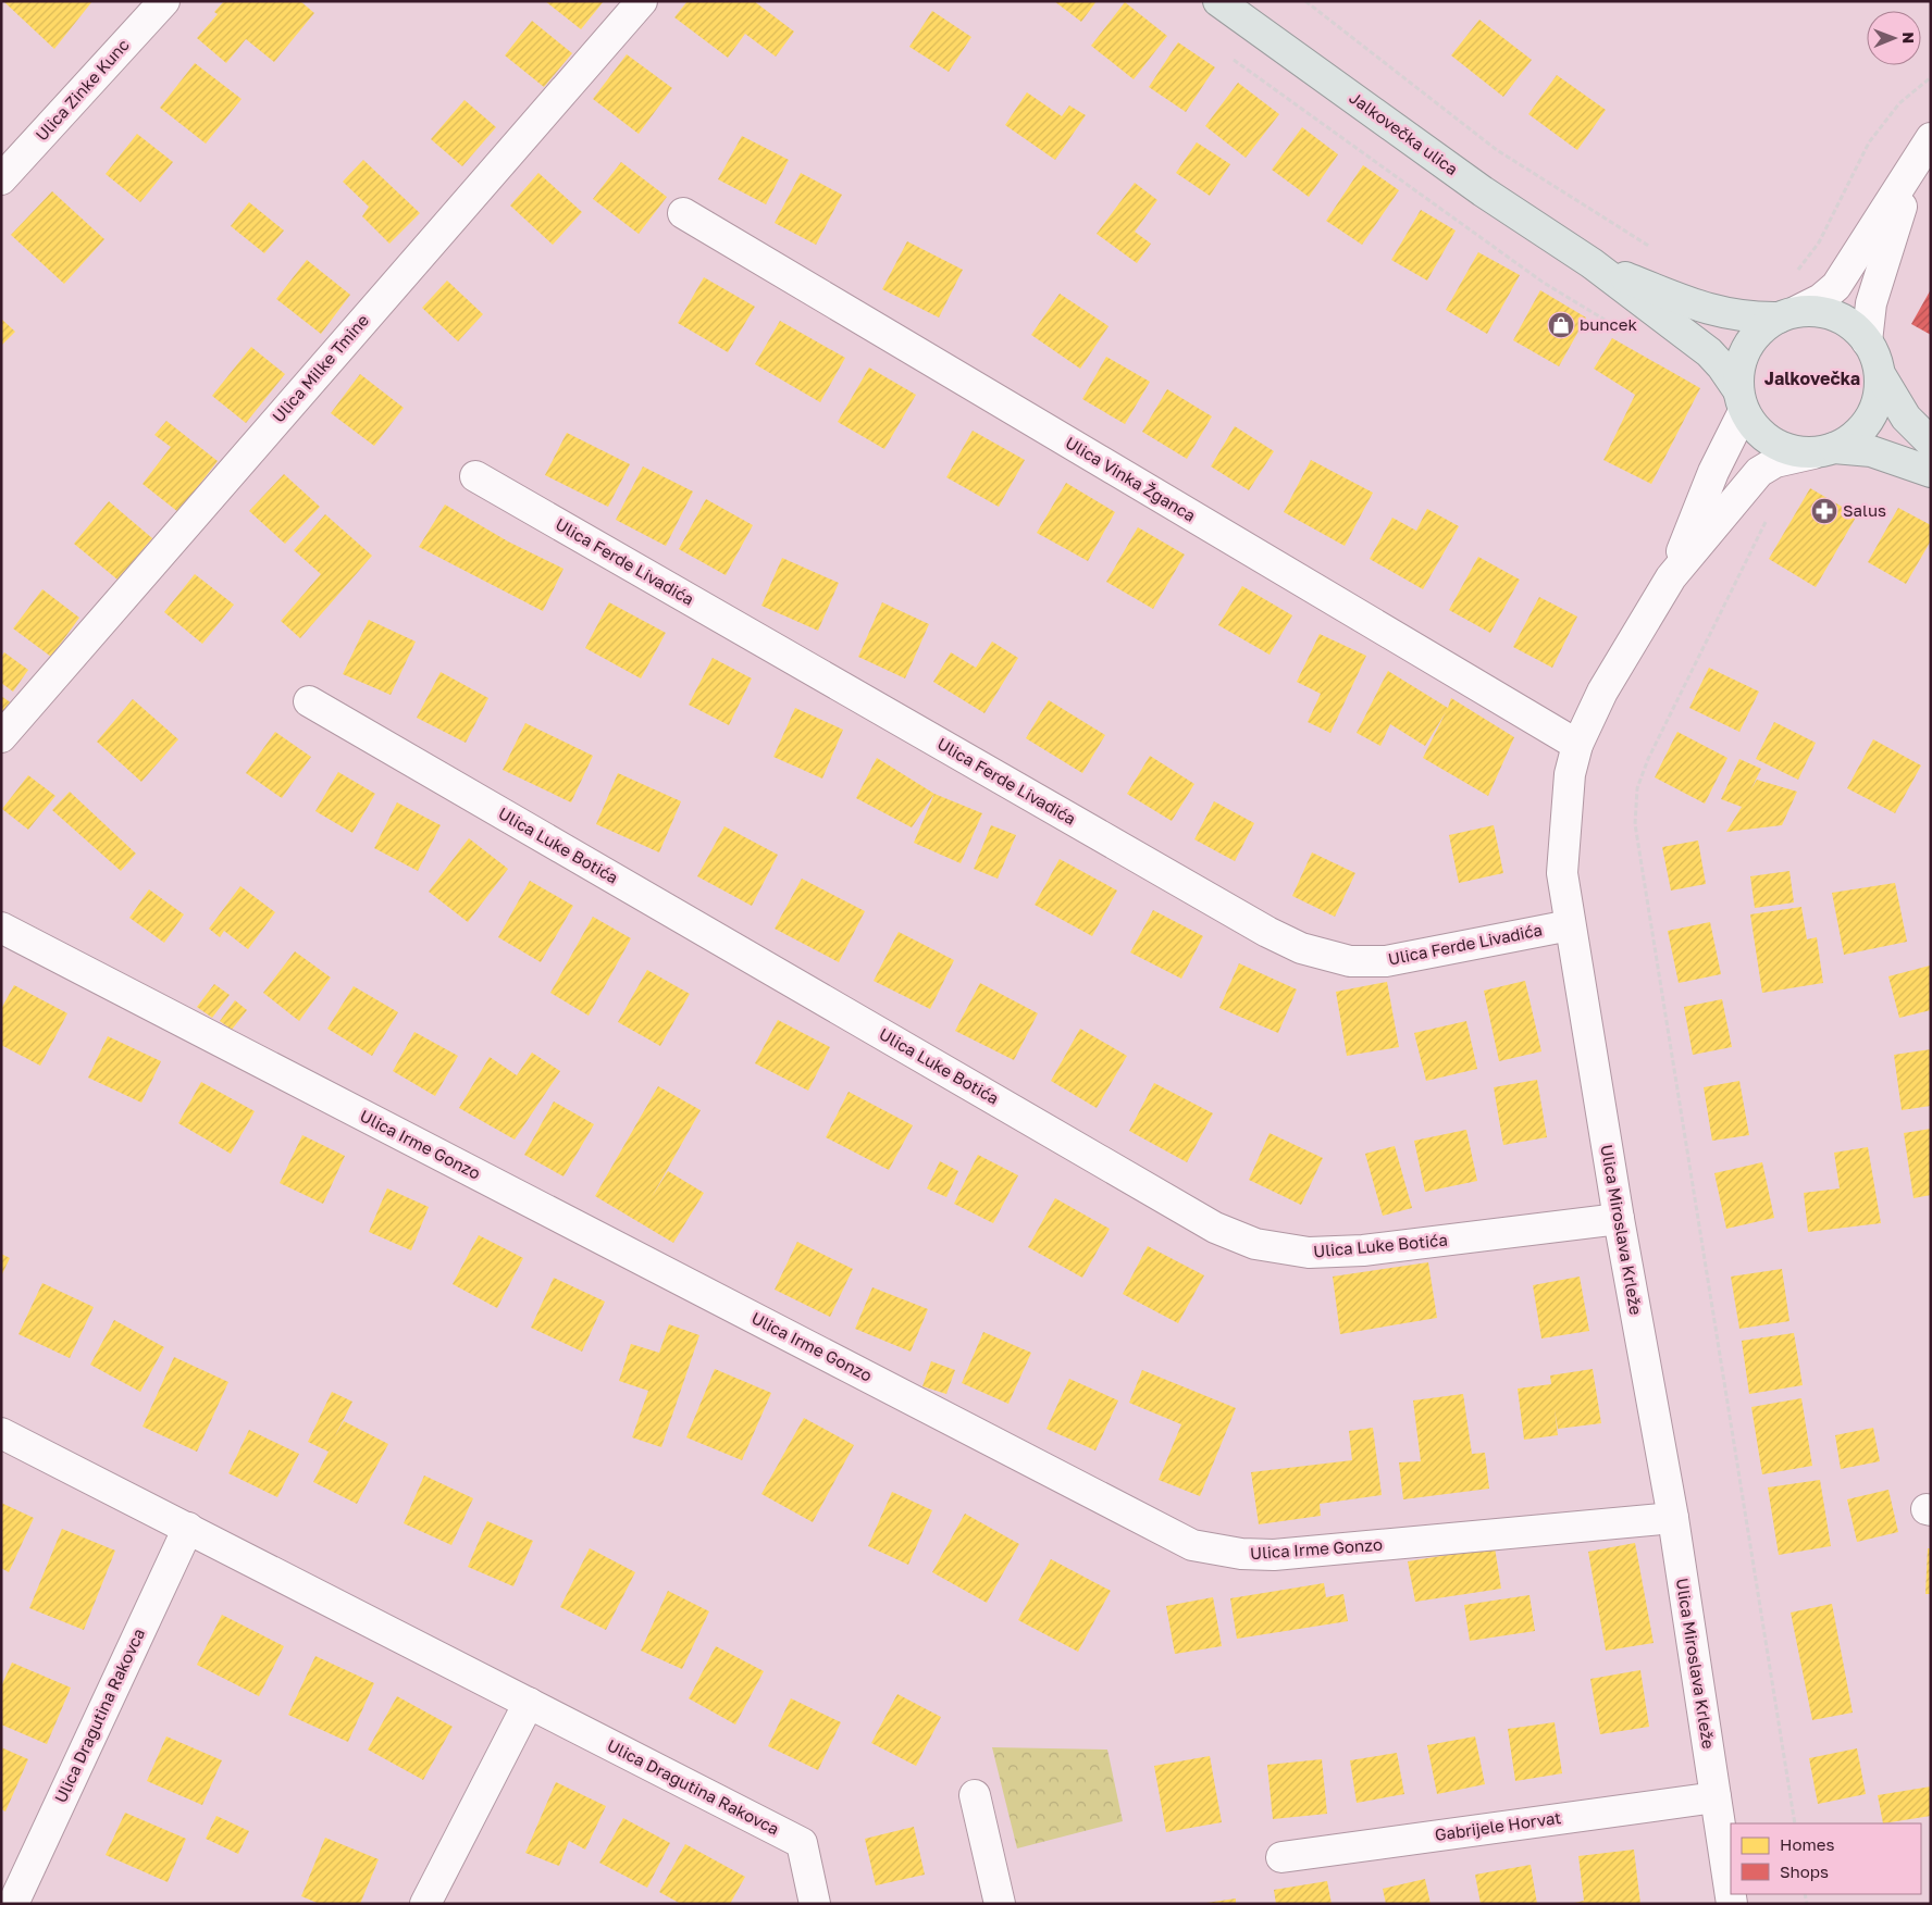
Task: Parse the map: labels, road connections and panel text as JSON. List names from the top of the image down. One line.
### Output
{"streets":{"main road":["Jalkovečka ulica"],"street":["Ulica Zinke Kunc","Ulica Milke Tmine","Ulica Vinka Žganca","Ulica Ferde Livadića","Ulica Luke Botića","Ulica Irme Gonzo","Ulica Miroslava Krleže","Ulica Dragutina Rakovca","Gabrijele Horvat"]},"crossings":[["Jalkovečka ulica","Ulica Miroslava Krleže"],["Ulica Vinka Žganca","Ulica Miroslava Krleže"],["Ulica Ferde Livadića","Ulica Miroslava Krleže"],["Ulica Luke Botića","Ulica Miroslava Krleže"],["Ulica Irme Gonzo","Ulica Miroslava Krleže"],["Ulica Miroslava Krleže","Gabrijele Horvat"]],"districts":["Jalkovečka"],"places":{"shop":["buncek"],"pharmacy":["Salus"]},"legend":["Homes","Shops"],"north":"right"}
